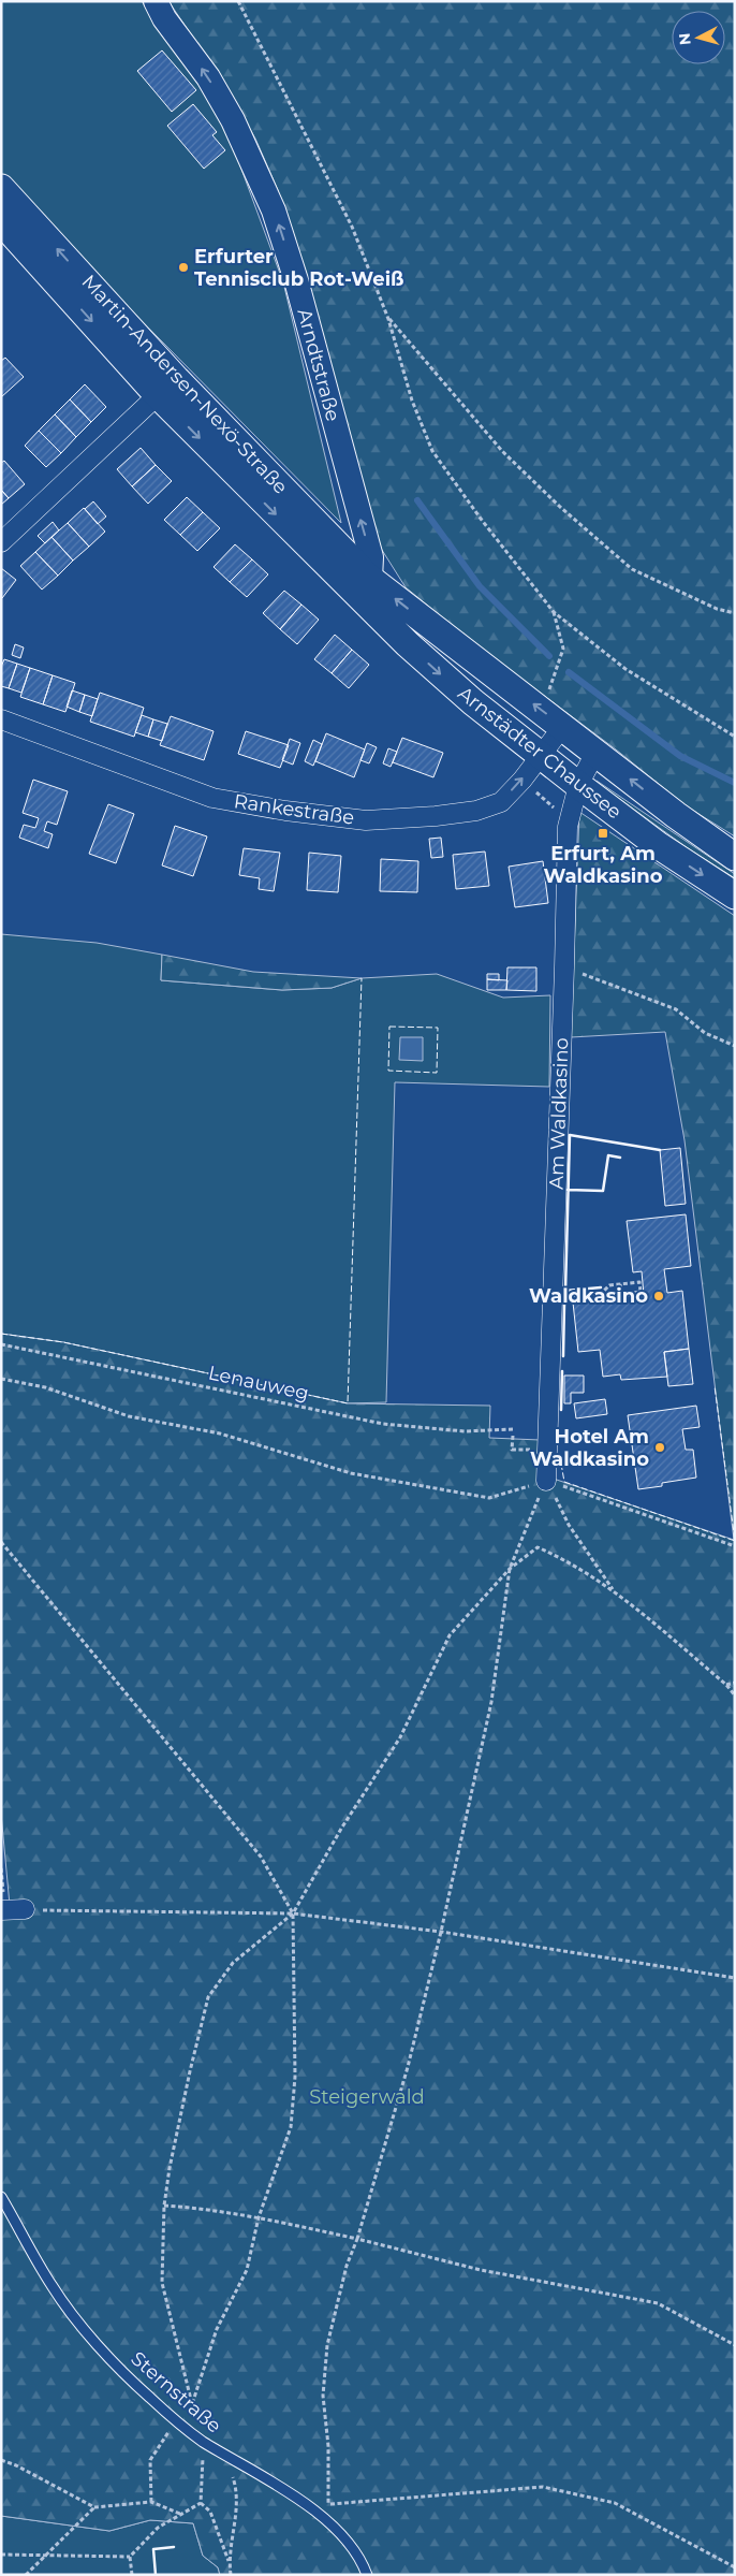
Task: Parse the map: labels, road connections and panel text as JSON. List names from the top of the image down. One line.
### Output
{"streets":{"main road":["Martin-Andersen-Nexö-Straße","Arnstädter Chaussee"],"street":["Arndtstraße","Rankestraße","Am Waldkasino"],"lane":["Sternstraße"],"path":["Lenauweg"]},"crossings":[["Arndtstraße","Martin-Andersen-Nexö-Straße"],["Arndtstraße","Arnstädter Chaussee"],["Martin-Andersen-Nexö-Straße","Arnstädter Chaussee"],["Arnstädter Chaussee","Rankestraße"],["Arnstädter Chaussee","Am Waldkasino"]],"one_way":["Arndtstraße","Rankestraße"],"parks":["Steigerwald"],"places":{"other":["Erfurter Tennisclub Rot-Weiß","Waldkasino","Hotel Am Waldkasino"],"transit":["Erfurt, Am Waldkasino"]},"north":"left"}
